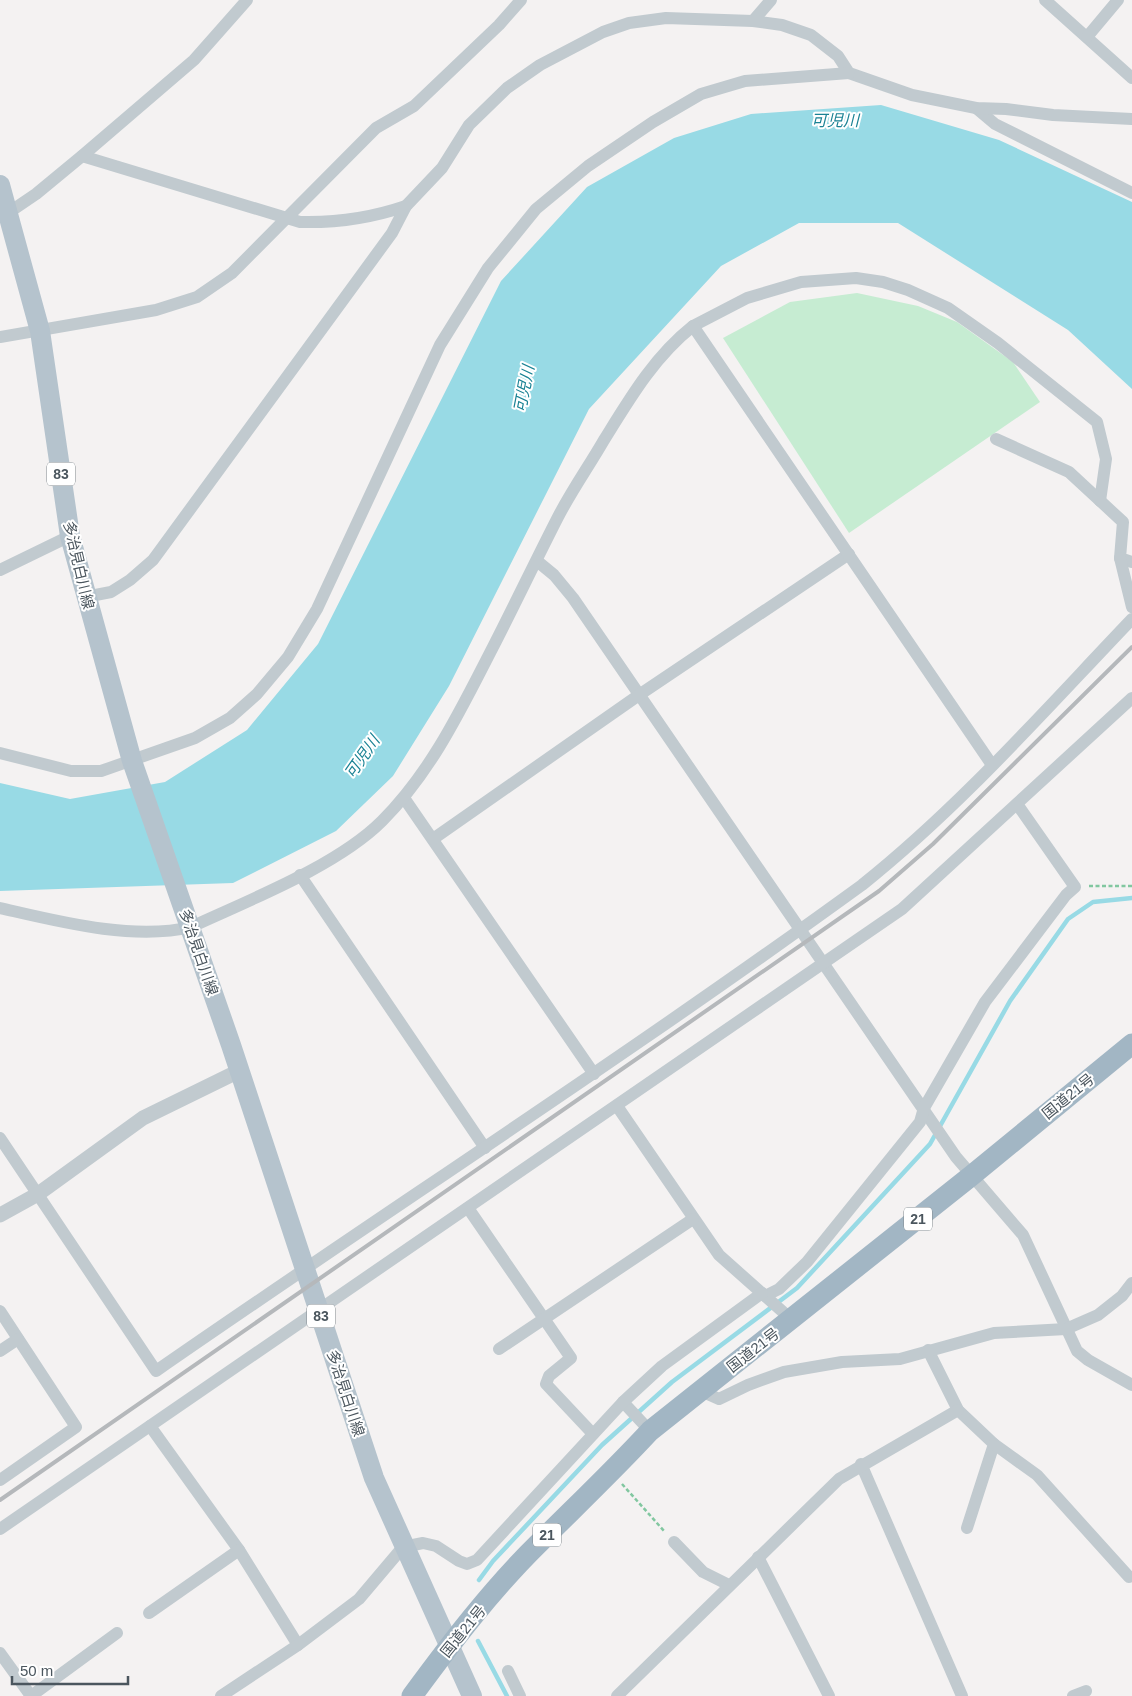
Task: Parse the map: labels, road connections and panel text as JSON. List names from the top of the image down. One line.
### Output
{"streets":{"highway":["国道21号","21"],"main road":["83","多治見白川線"]},"crossings":[["多治見白川線","国道21号"]],"water":["可児川"],"scale_bar":"50 m"}
